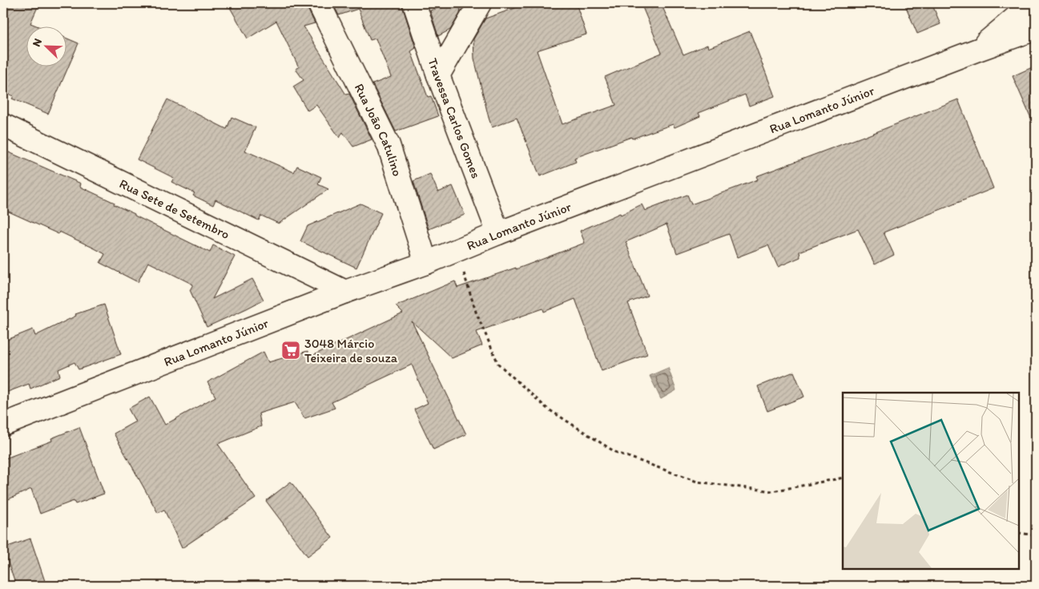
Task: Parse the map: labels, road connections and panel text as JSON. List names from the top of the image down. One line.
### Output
{"streets":{"street":["Rua Lomanto Júnior","Travessa Carlos Gomes","Rua João Catulino","Rua Sete de Setembro"]},"crossings":[["Rua Lomanto Júnior","Travessa Carlos Gomes"],["Rua Lomanto Júnior","Rua João Catulino"],["Rua Lomanto Júnior","Rua Sete de Setembro"]],"places":{"supermarket":["3048 Márcio Teixeira de souza"]},"north":"top left"}
